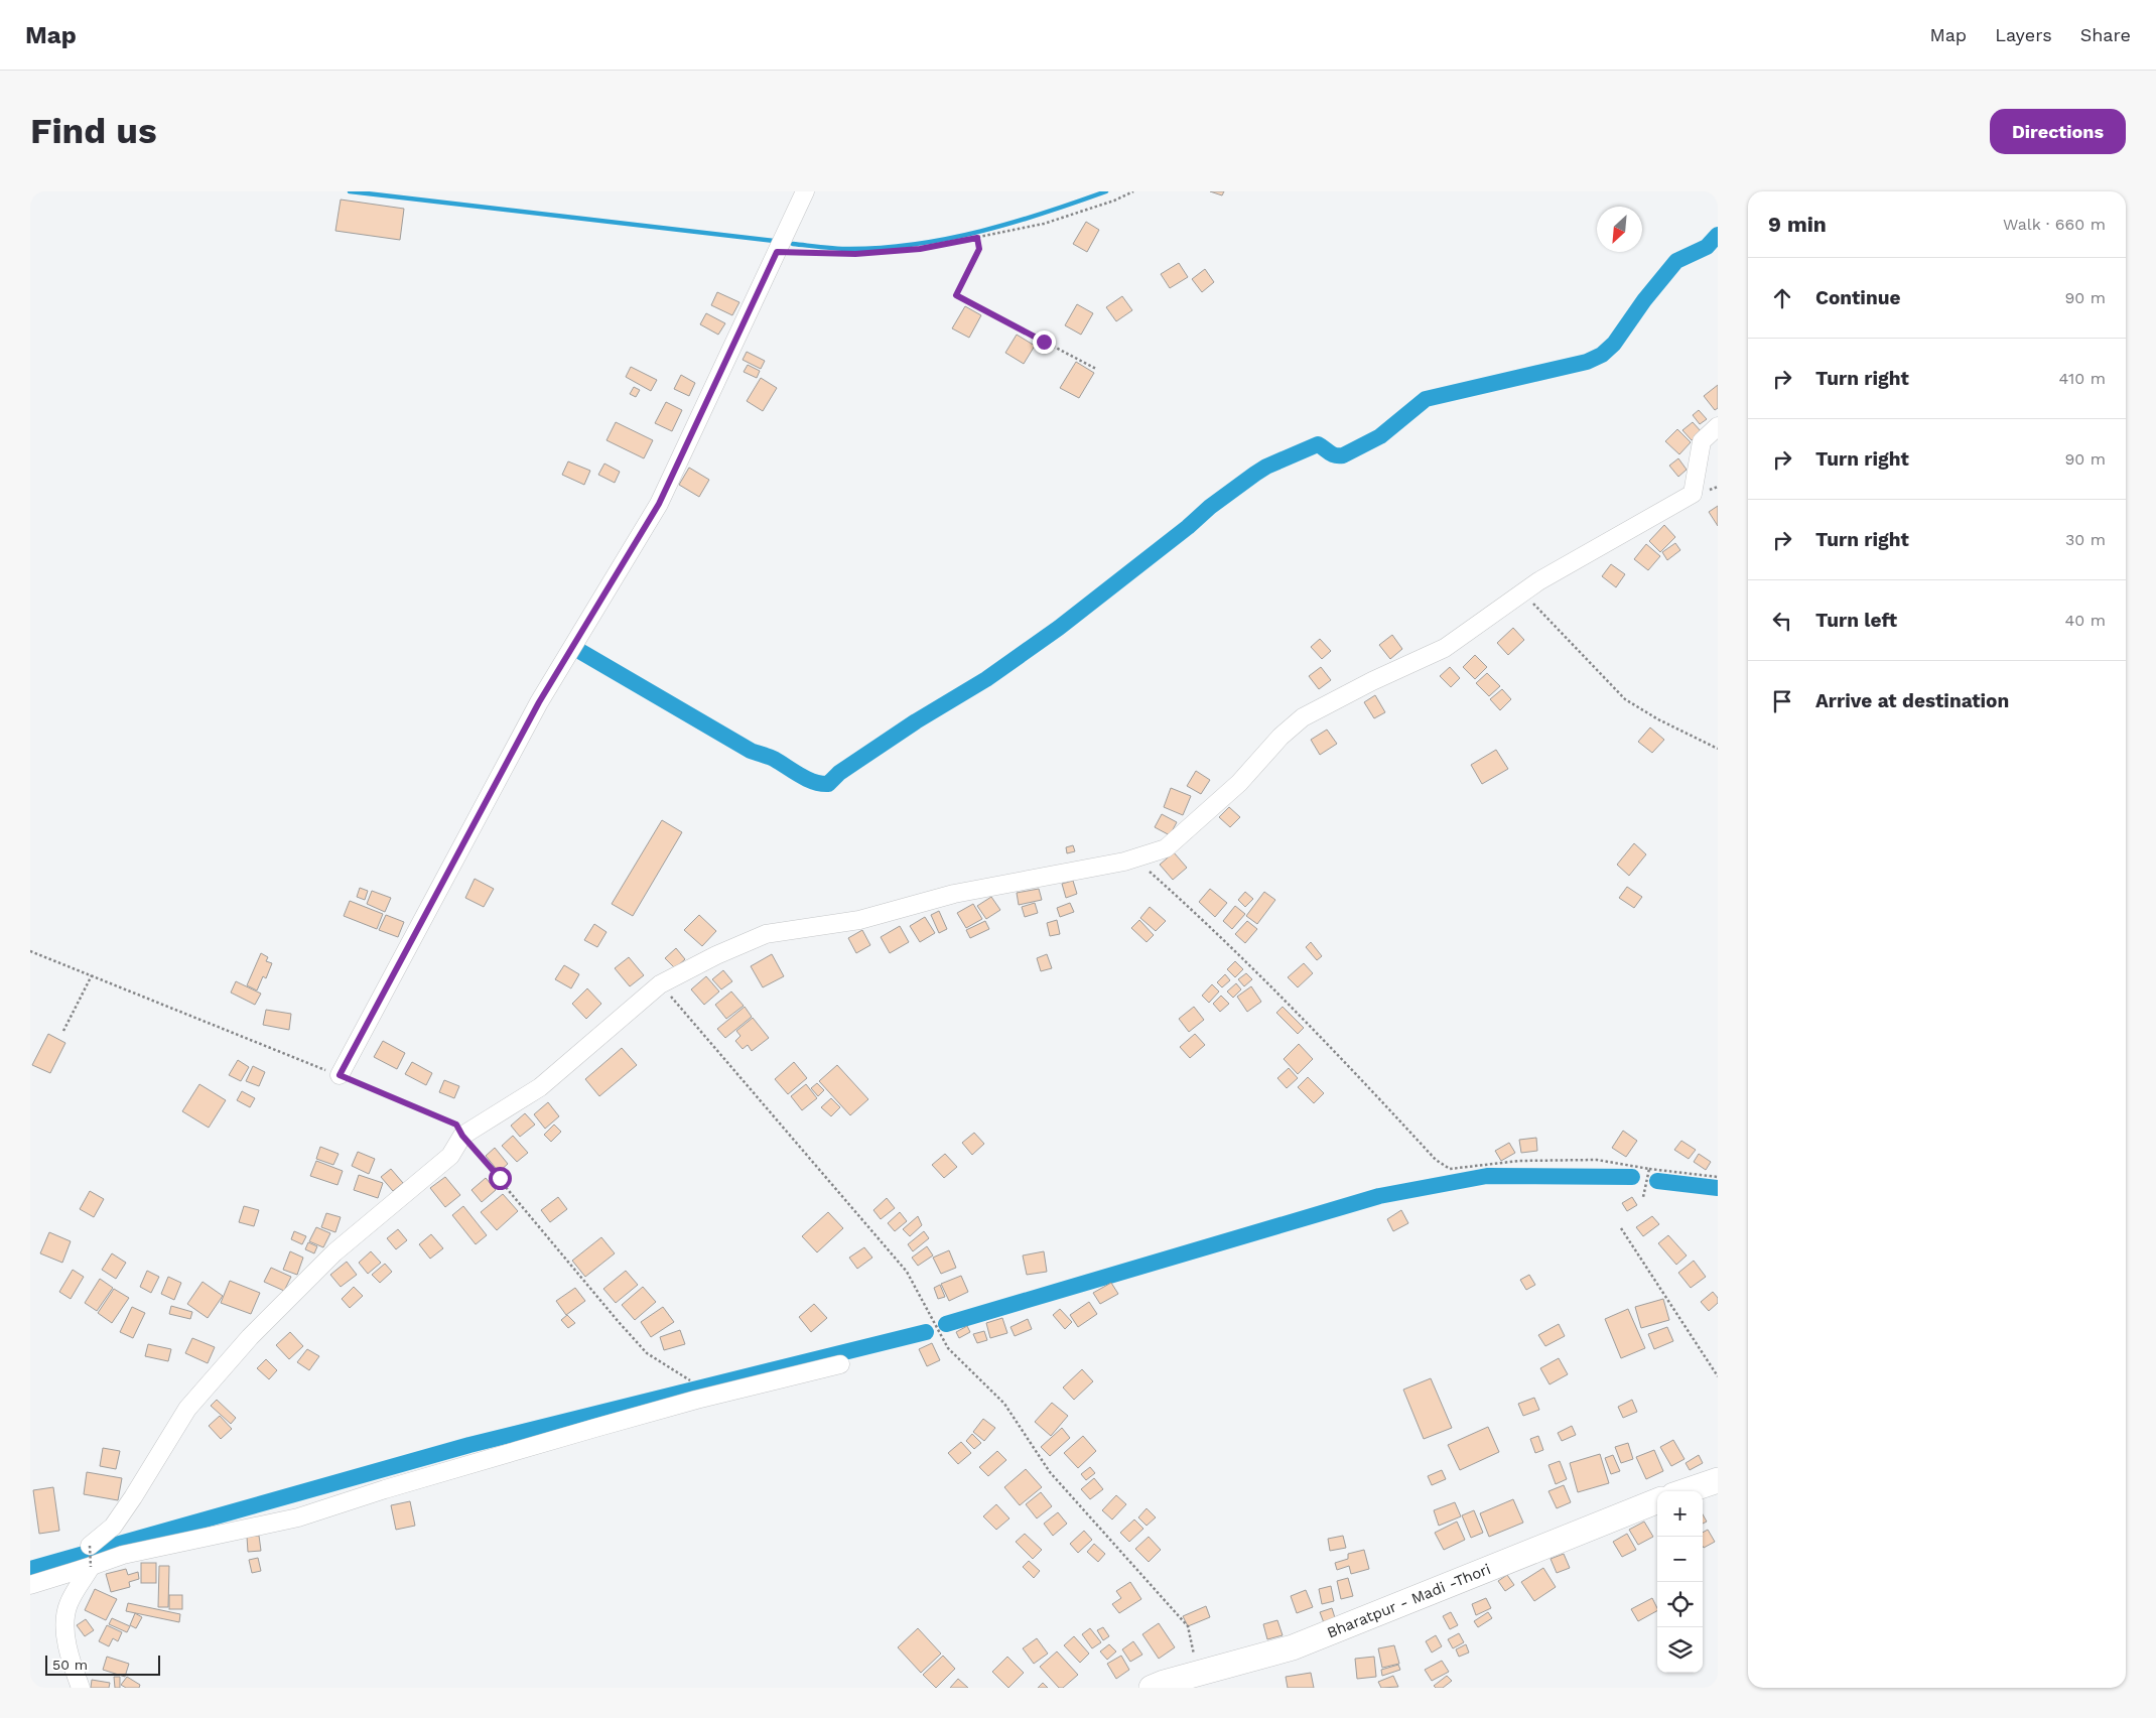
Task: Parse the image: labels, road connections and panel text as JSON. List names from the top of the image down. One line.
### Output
{"streets":{"main road":["Bharatpur - Madi -Thori"]},"scale_bar":"50 m","north":"bottom left","page":{"header":"Map","nav":["Map","Layers","Share"],"buttons":"Directions","title":"Find us","heading":["9 min","Walk · 660 m"],"list":[["Continue","90 m"],["Turn right","410 m"],["Turn right","90 m"],["Turn right","30 m"],["Turn left","40 m"],"Arrive at destination"],"map_buttons":["+","−"],"scale":"50 m"}}
